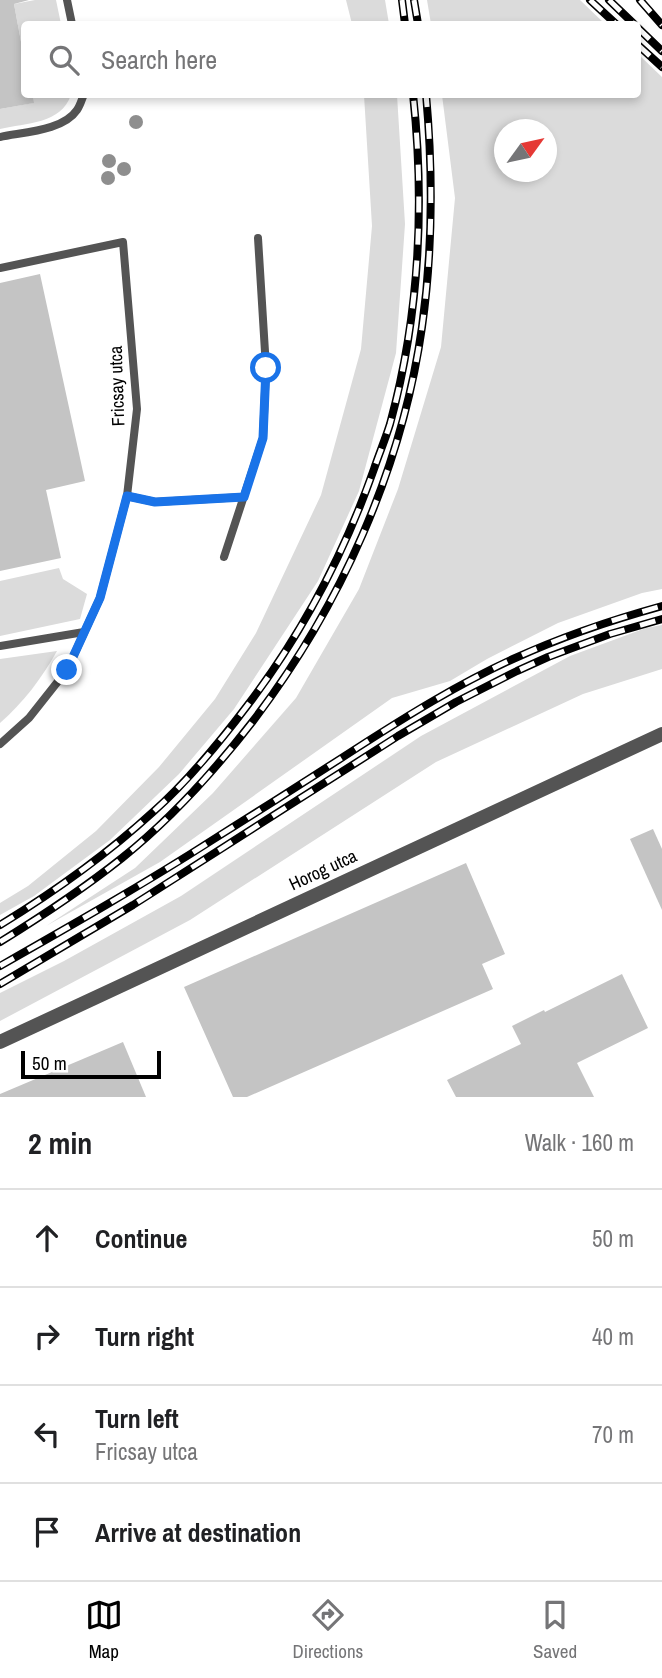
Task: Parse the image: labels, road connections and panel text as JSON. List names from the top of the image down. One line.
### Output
{"streets":{"street":["Horog utca"],"lane":["Fricsay utca"]},"scale_bar":"50 m","north":"top right","page":{"search":"Search here","scale":"50 m","heading":["2 min","Walk · 160 m"],"list":[["Continue","50 m"],["Turn right","40 m"],["Turn left","Fricsay utca","70 m"],"Arrive at destination"],"nav":["Map","Directions","Saved"]}}
